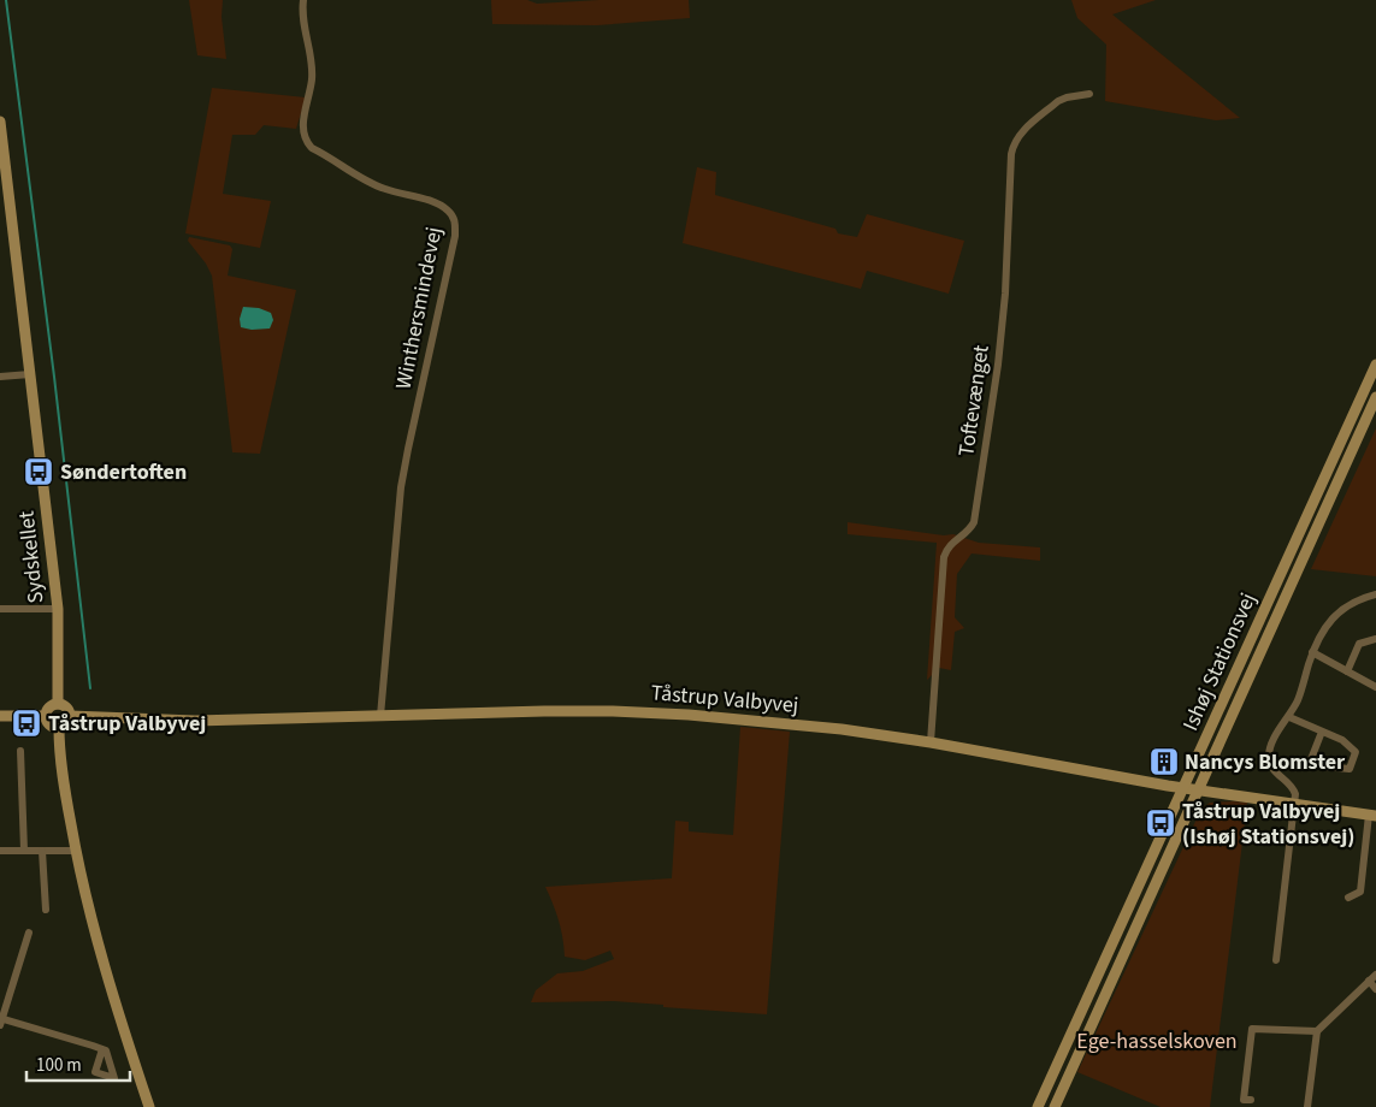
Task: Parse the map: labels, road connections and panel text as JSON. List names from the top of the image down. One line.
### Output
{"streets":{"street":["Winthersmindevej","Toftevænget","Sydskellet","Ishøj Stationsvej","Tåstrup Valbyvej"]},"crossings":[["Winthersmindevej","Tåstrup Valbyvej"],["Toftevænget","Tåstrup Valbyvej"],["Sydskellet","Tåstrup Valbyvej"],["Ishøj Stationsvej","Tåstrup Valbyvej"]],"parks":["Ege-hasselskoven"],"places":{"bus stop":["Søndertoften","Tåstrup Valbyvej","Tåstrup Valbyvej (Ishøj Stationsvej)"],"building":["Nancys Blomster"]},"scale_bar":"100 m"}
